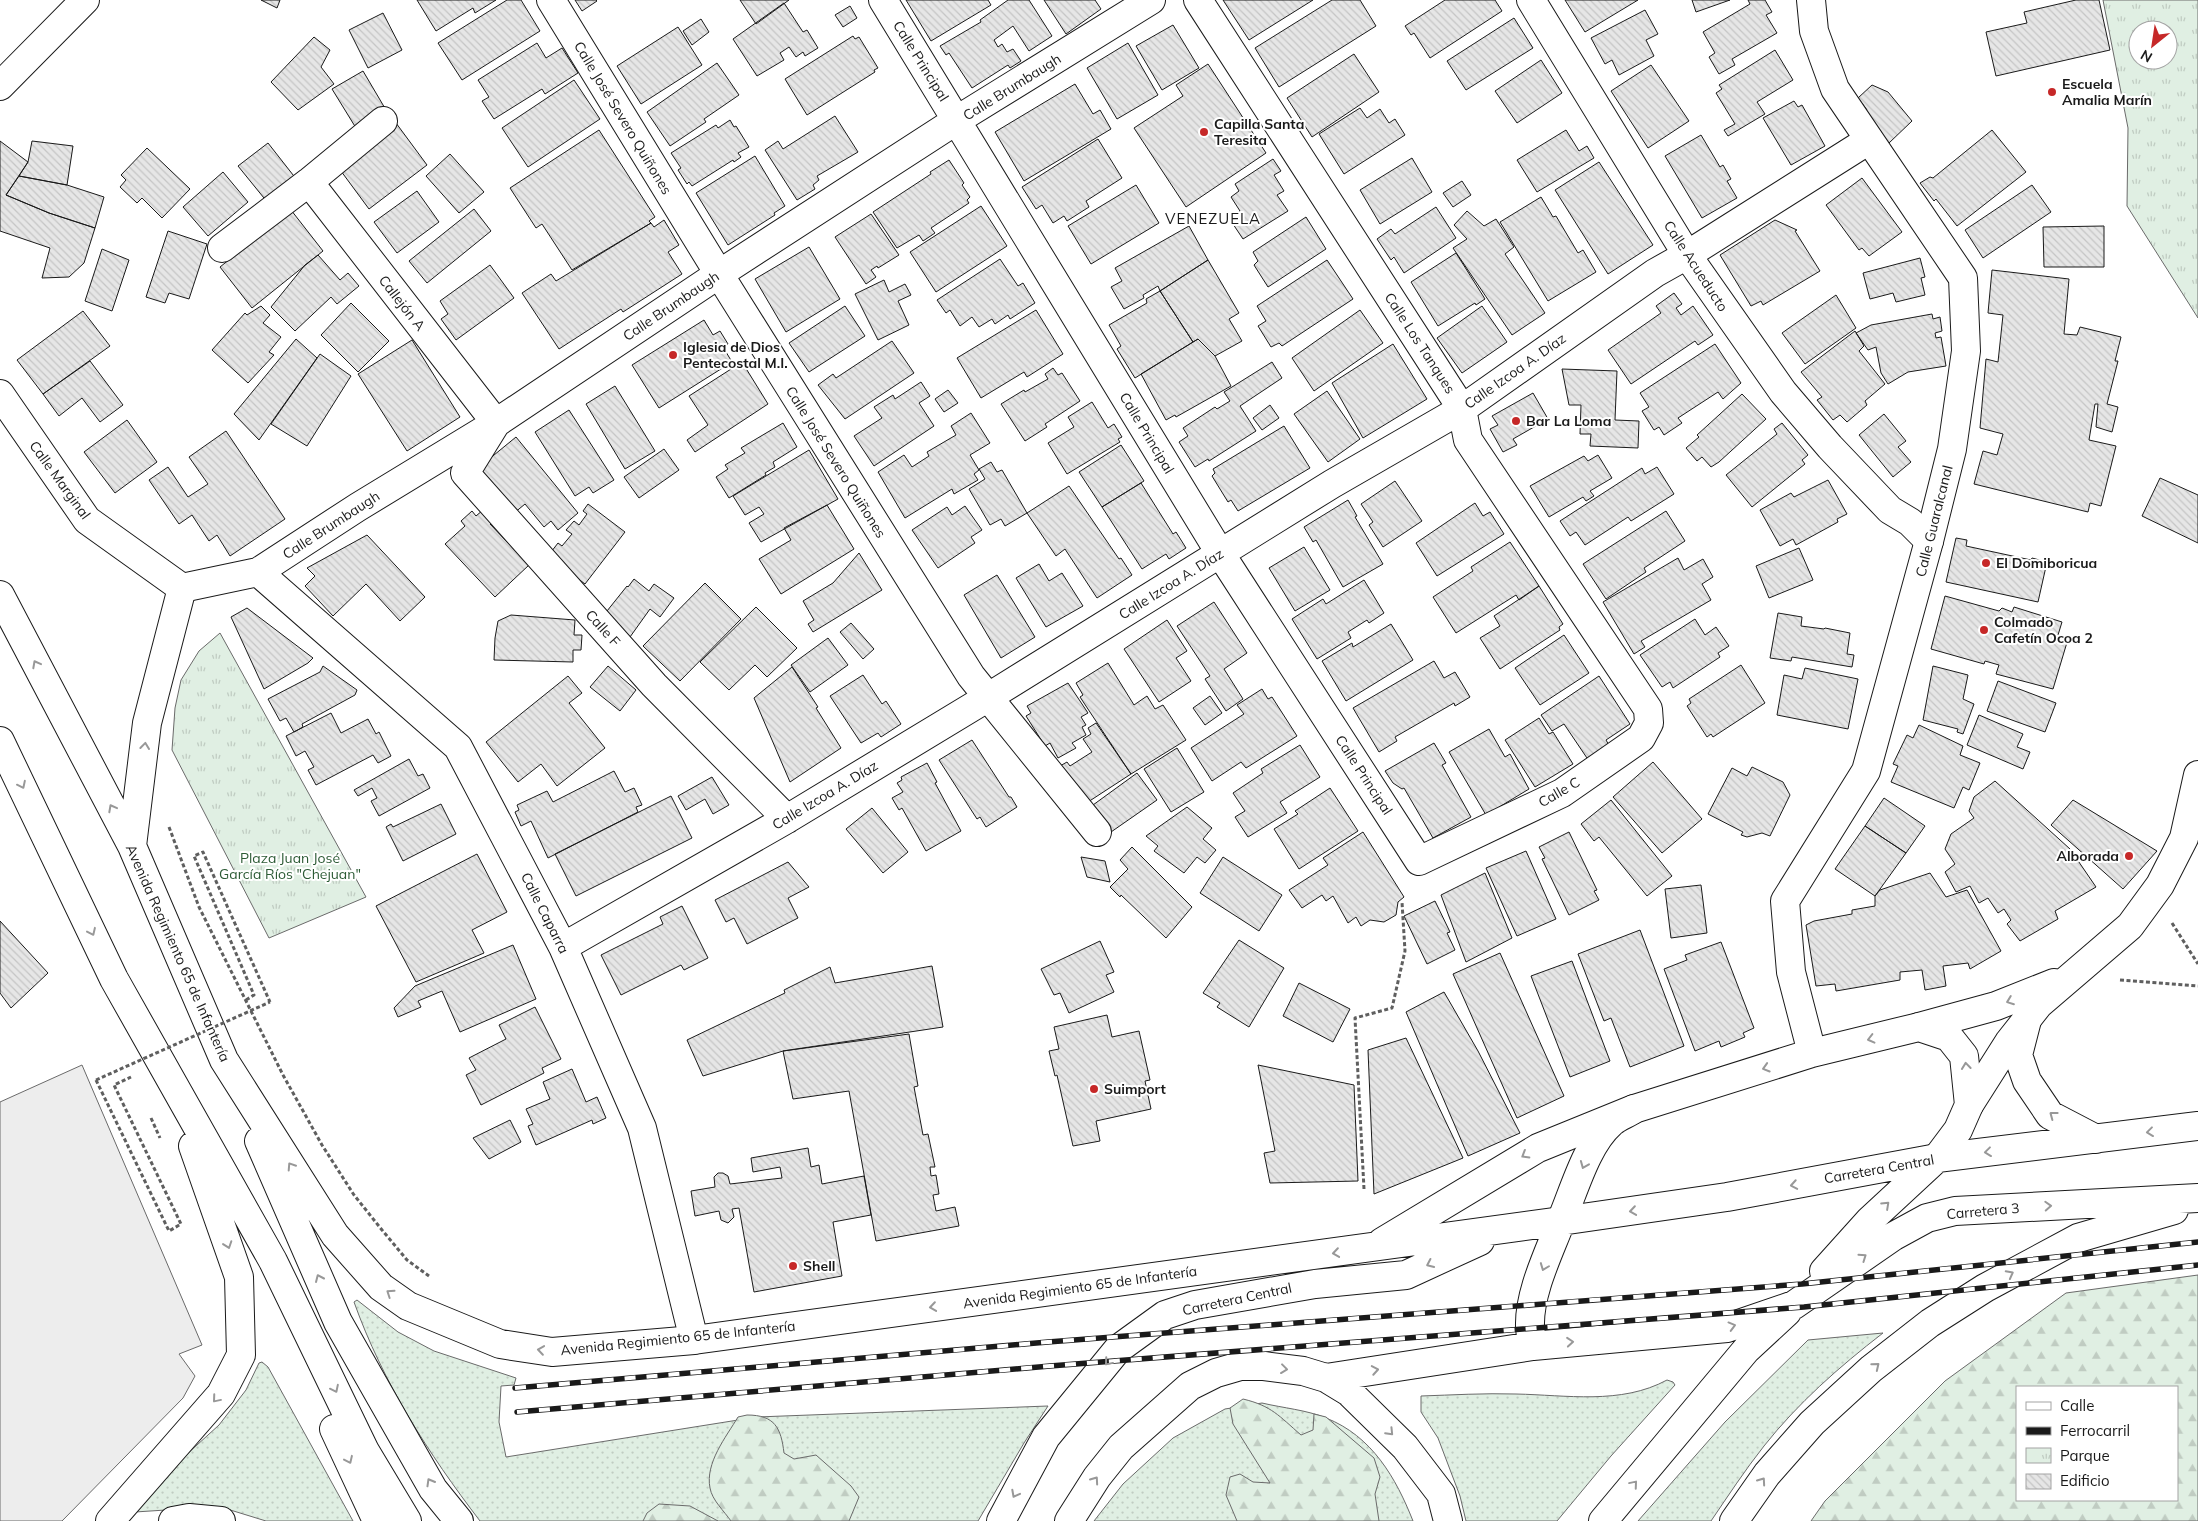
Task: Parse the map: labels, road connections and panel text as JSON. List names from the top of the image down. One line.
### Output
{"streets":{"main road":["Calle Principal","Calle Brumbaugh","Calle José Severo Quiñones","Calle Acueducto","Callejón A","Calle Los Tanques","Calle Izcoa A. Díaz","Calle Marginal","Calle Guaralcanal","Calle F","Calle C","Calle Caparra","Avenida Regimiento 65 de Infantería","Carretera Central","Carretera 3"]},"crossings":[["Calle Principal","Calle Brumbaugh"],["Calle Principal","Calle Izcoa A. Díaz"],["Calle Principal","Calle C"],["Calle Brumbaugh","Calle José Severo Quiñones"],["Calle Brumbaugh","Callejón A"],["Calle Brumbaugh","Calle Marginal"],["Calle Brumbaugh","Calle F"],["Calle Brumbaugh","Calle Caparra"],["Calle José Severo Quiñones","Calle Izcoa A. Díaz"],["Calle Acueducto","Calle Izcoa A. Díaz"],["Calle Acueducto","Calle Guaralcanal"],["Callejón A","Calle F"],["Calle Los Tanques","Calle Izcoa A. Díaz"],["Calle Los Tanques","Calle C"],["Calle Izcoa A. Díaz","Calle Guaralcanal"],["Calle Izcoa A. Díaz","Calle F"],["Calle Izcoa A. Díaz","Calle Caparra"],["Calle Caparra","Avenida Regimiento 65 de Infantería"],["Avenida Regimiento 65 de Infantería","Carretera Central"]],"one_way":["Avenida Regimiento 65 de Infantería"],"districts":["VENEZUELA"],"parks":["Plaza Juan José García Ríos \"Chejuan\""],"places":["Escuela Amalia Marín","Capilla Santa Teresita","Iglesia de Dios Pentecostal M.I.","Bar La Loma","El Domiboricua","Colmado Cafetín Ocoa 2","Alborada","Suimport","Shell"],"legend":["Calle","Ferrocarril","Parque","Edificio"],"north":"bottom left"}
